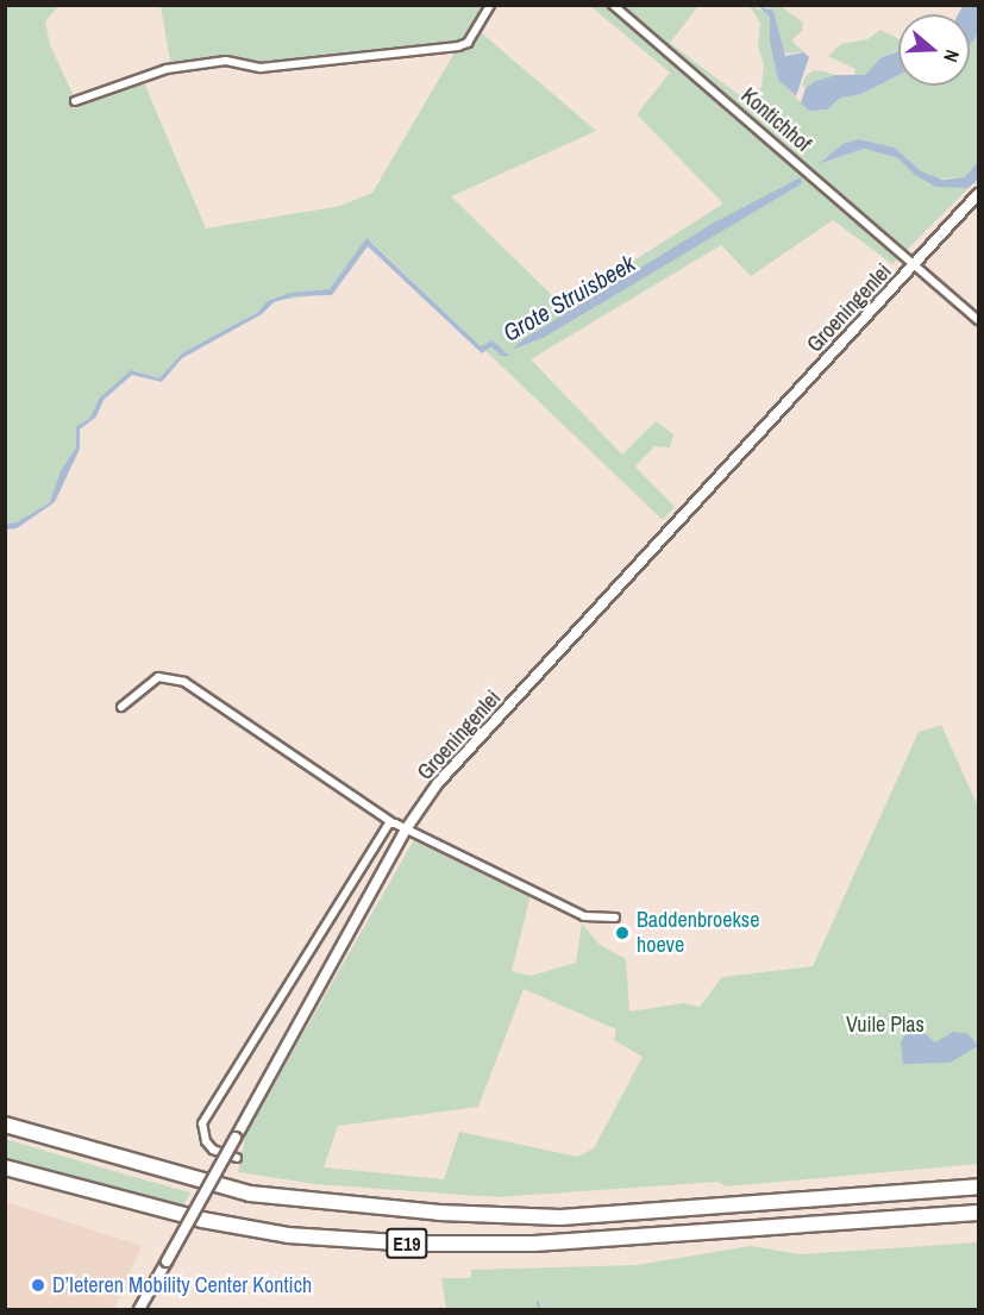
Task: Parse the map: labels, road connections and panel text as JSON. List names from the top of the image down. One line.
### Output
{"streets":{"highway":["E19"],"street":["Kontichhof","Groeningenlei"]},"crossings":[["Kontichhof","Groeningenlei"]],"water":["Grote Struisbeek"],"parks":["Vuile Plas"],"places":["Baddenbroekse hoeve","D’Ieteren Mobility Center Kontich"],"north":"right"}
